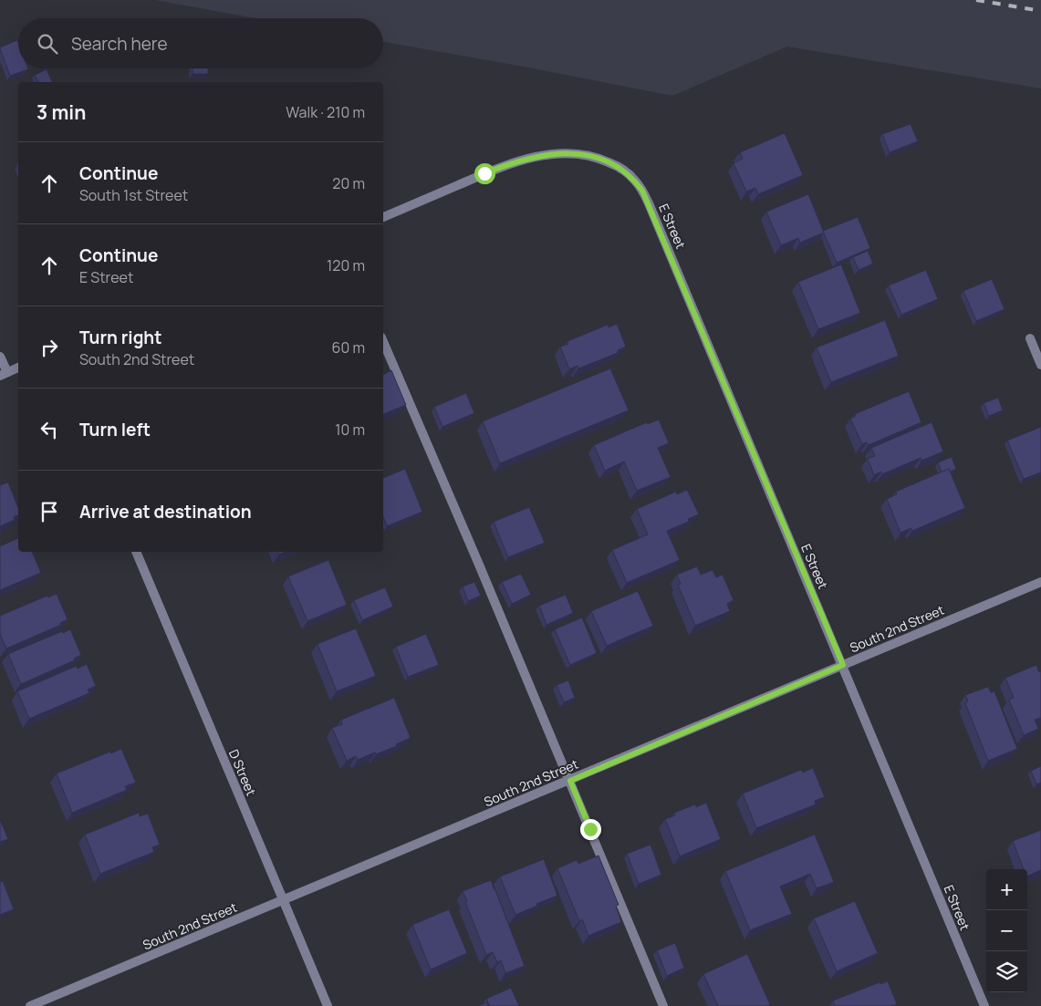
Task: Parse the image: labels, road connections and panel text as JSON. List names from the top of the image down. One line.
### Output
{"streets":{"street":["E Street","South 2nd Street","D Street"]},"crossings":[["E Street","South 2nd Street"],["South 2nd Street","D Street"]],"page":{"search":"Search here","heading":["3 min","Walk · 210 m"],"list":[["Continue","South 1st Street","20 m"],["Continue","E Street","120 m"],["Turn right","South 2nd Street","60 m"],["Turn left","10 m"],"Arrive at destination"],"map_buttons":["+","−"]}}
